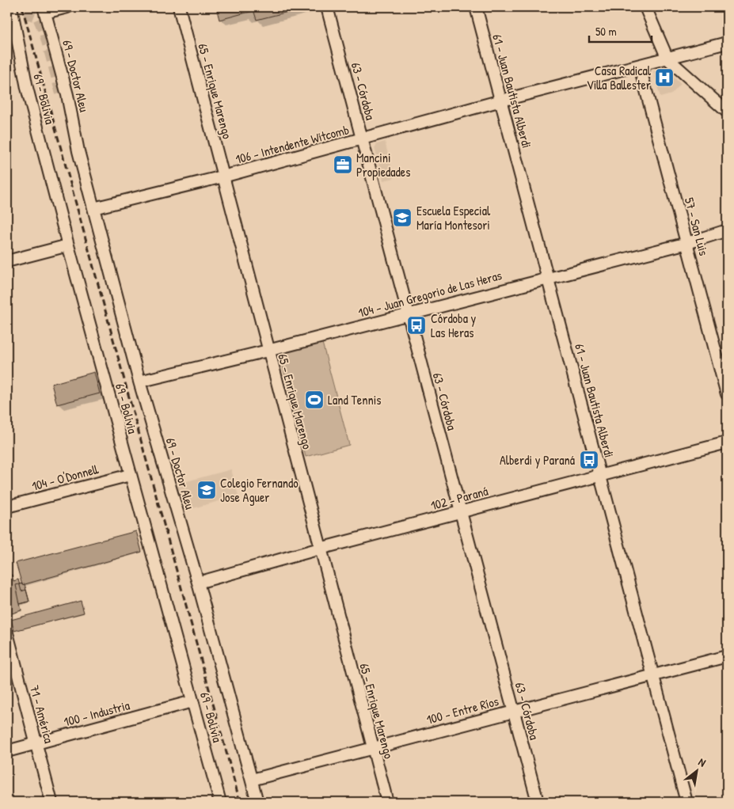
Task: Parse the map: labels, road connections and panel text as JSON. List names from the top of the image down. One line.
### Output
{"streets":{"street":["69 - Doctor Aleu","65 - Enrique Marengo","63 - Córdoba","61 - Juan Bautista Alberdi","69 - Bolivia","106 - Intendente Witcomb","57 - San Luis","104 - Juan Gregorio de Las Heras","104 - O'Donnell","102 - Paraná","100 - Entre Ríos","100 - Industria","71 - América"]},"crossings":[["69 - Doctor Aleu","106 - Intendente Witcomb"],["69 - Doctor Aleu","104 - Juan Gregorio de Las Heras"],["69 - Doctor Aleu","102 - Paraná"],["69 - Doctor Aleu","100 - Entre Ríos"],["65 - Enrique Marengo","106 - Intendente Witcomb"],["65 - Enrique Marengo","104 - Juan Gregorio de Las Heras"],["65 - Enrique Marengo","102 - Paraná"],["65 - Enrique Marengo","100 - Entre Ríos"],["63 - Córdoba","106 - Intendente Witcomb"],["63 - Córdoba","104 - Juan Gregorio de Las Heras"],["63 - Córdoba","102 - Paraná"],["63 - Córdoba","100 - Entre Ríos"],["61 - Juan Bautista Alberdi","106 - Intendente Witcomb"],["61 - Juan Bautista Alberdi","104 - Juan Gregorio de Las Heras"],["61 - Juan Bautista Alberdi","102 - Paraná"],["61 - Juan Bautista Alberdi","100 - Entre Ríos"],["69 - Bolivia","104 - O'Donnell"],["69 - Bolivia","100 - Industria"],["106 - Intendente Witcomb","57 - San Luis"],["57 - San Luis","104 - Juan Gregorio de Las Heras"],["100 - Industria","71 - América"]],"places":{"hospital":["Casa Radical Villa Ballester"],"office":["Mancini Propiedades"],"school or university":["Escuela Especial María Montesori","Colegio Fernando Jose Aguer"],"bus stop":["Córdoba y Las Heras","Alberdi y Paraná"],"sports":["Land Tennis"]},"scale_bar":"50 m","north":"top right"}
